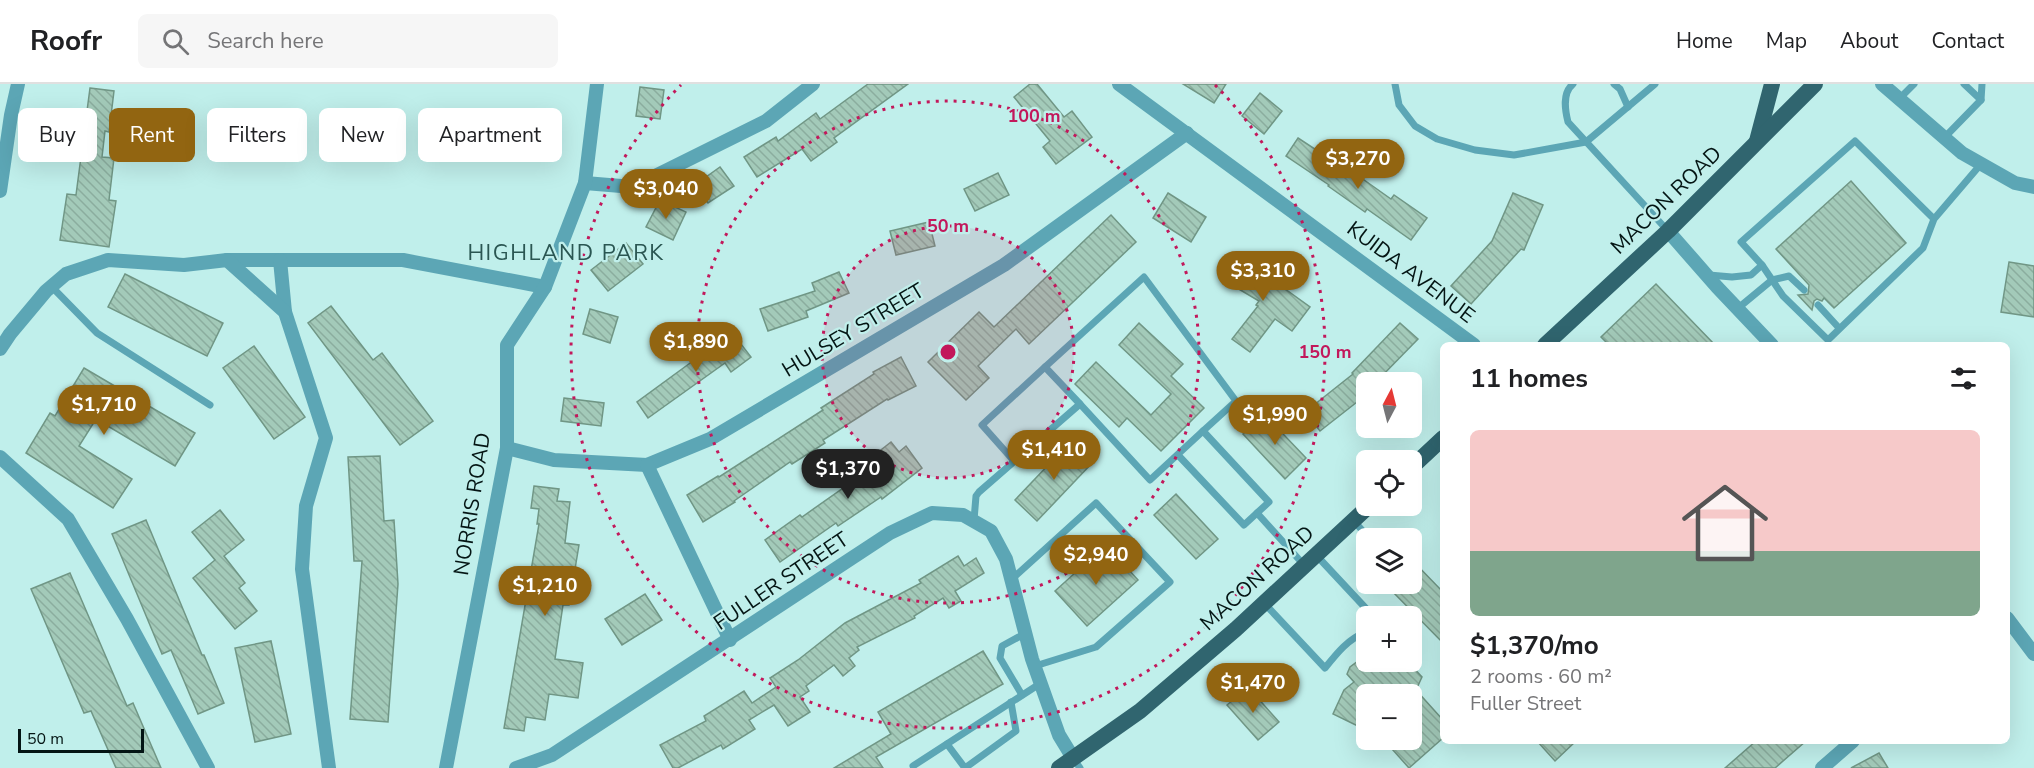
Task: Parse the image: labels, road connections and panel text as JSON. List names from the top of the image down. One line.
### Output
{"streets":{"main road":["MACON ROAD"],"street":["KUIDA AVENUE","HULSEY STREET","NORRIS ROAD","FULLER STREET"]},"crossings":[["KUIDA AVENUE","HULSEY STREET"],["HULSEY STREET","NORRIS ROAD"]],"districts":["HIGHLAND PARK"],"scale_bar":"50 m","north":"top","page":{"header":"Roofr","search":"Search here","nav":["Home","Map","About","Contact"],"chip":["Buy","Rent","Filters","New","Apartment"],"price":["$3,270","$3,040","$3,310","$1,890","$1,710","$1,990","$1,410","$1,370","$2,940","$1,210","$1,470"],"heading":"11 homes","map_buttons":["+","−"],"list":[{"name":"$1,370/mo","note":"2 rooms · 60 m² · Fuller Street"}],"scale":"50 m"},"rings":["100 m","50 m","150 m"]}
